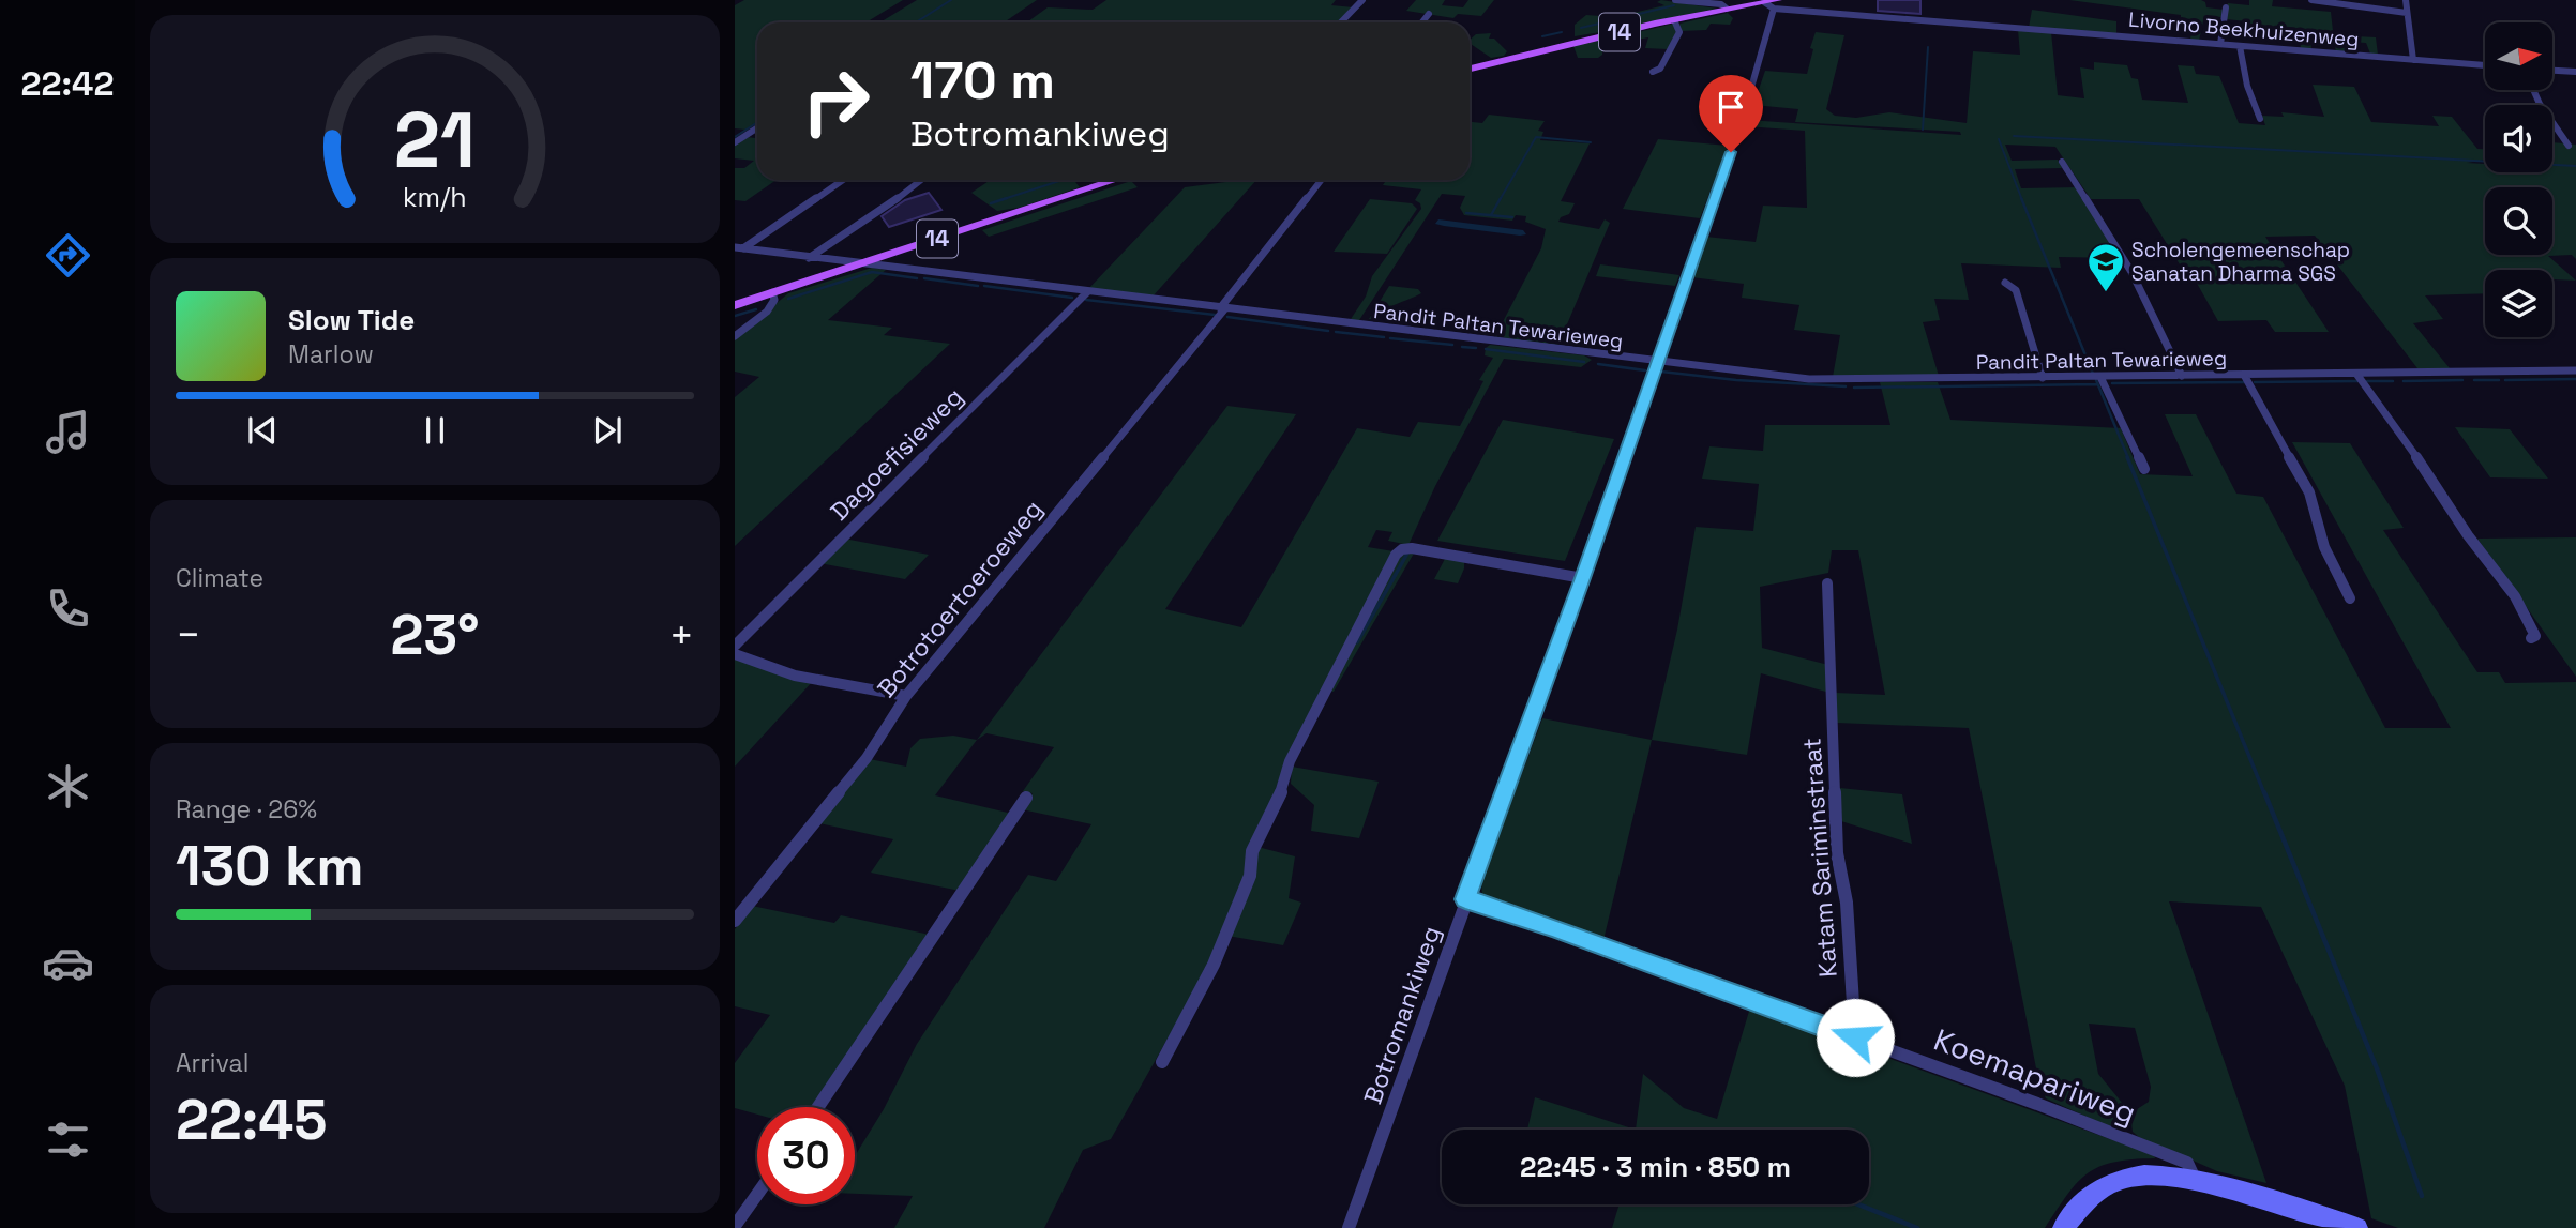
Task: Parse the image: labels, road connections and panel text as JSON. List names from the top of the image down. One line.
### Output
{"streets":{"main road":["14"],"street":["Livorno Beekhuizenweg","Pandit Paltan Tewarieweg","Dagoefisieweg","Botrotoertoeroeweg","Katam Sariminstraat","Botromankiweg","Koemapariweg"]},"crossings":[["Livorno Beekhuizenweg","14"],["Livorno Beekhuizenweg","Botromankiweg"],["14","Pandit Paltan Tewarieweg"],["14","Botromankiweg"],["Pandit Paltan Tewarieweg","Dagoefisieweg"],["Pandit Paltan Tewarieweg","Botrotoertoeroeweg"],["Pandit Paltan Tewarieweg","Botromankiweg"],["Katam Sariminstraat","Koemapariweg"],["Botromankiweg","Koemapariweg"]],"places":{"school or university":["Scholengemeenschap Sanatan Dharma SGS"]},"north":"right","page":{"tabs":"22:42","turn":["170 m","Botromankiweg"],"song":["Slow Tide","Marlow"],"tile":["Climate",["Range · 26%","130 km"],["Arrival","22:45"]],"heat":["−","23°","+"],"limit":"30","trip":"22:45 · 3 min · 850 m","gauge":["21","km/h"]}}
